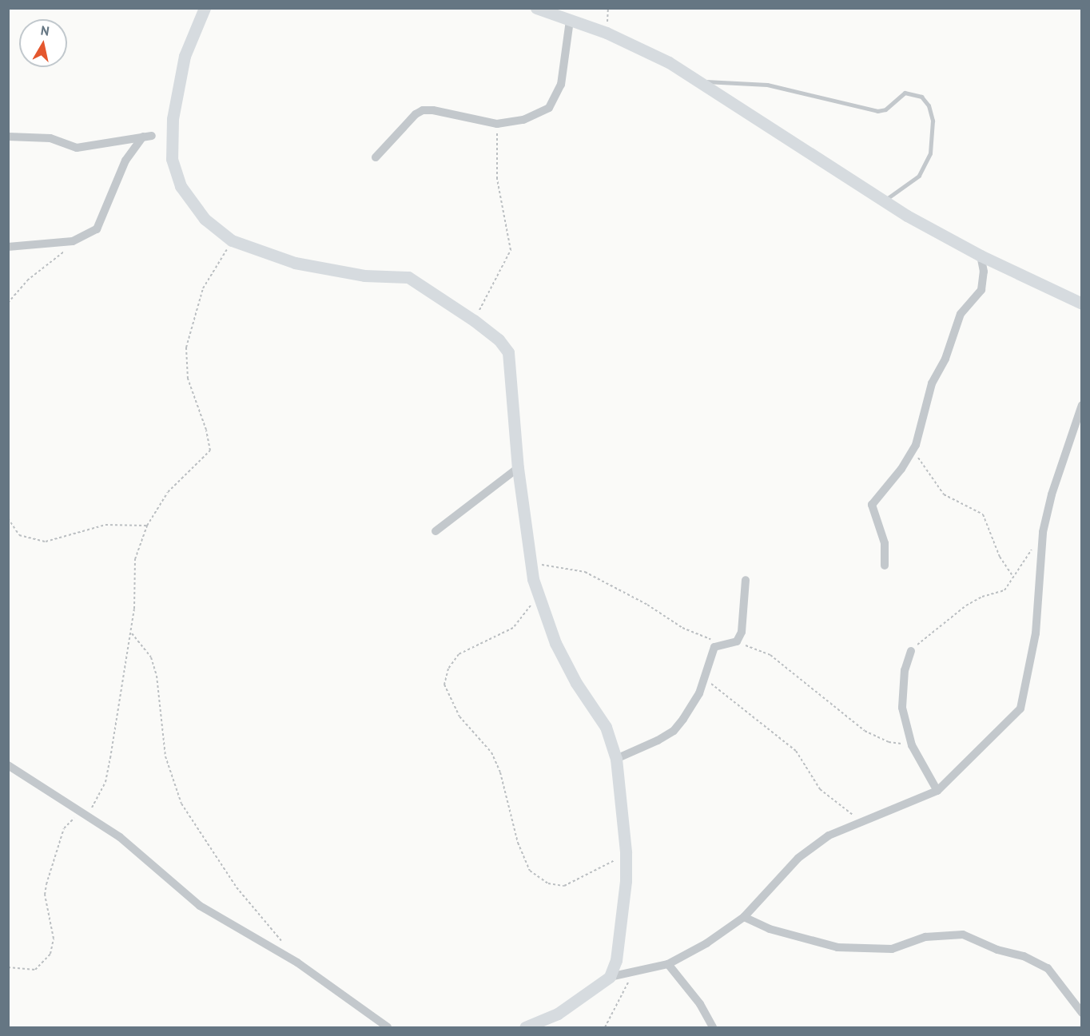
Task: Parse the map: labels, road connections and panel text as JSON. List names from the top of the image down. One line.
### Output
{"north":"top"}
